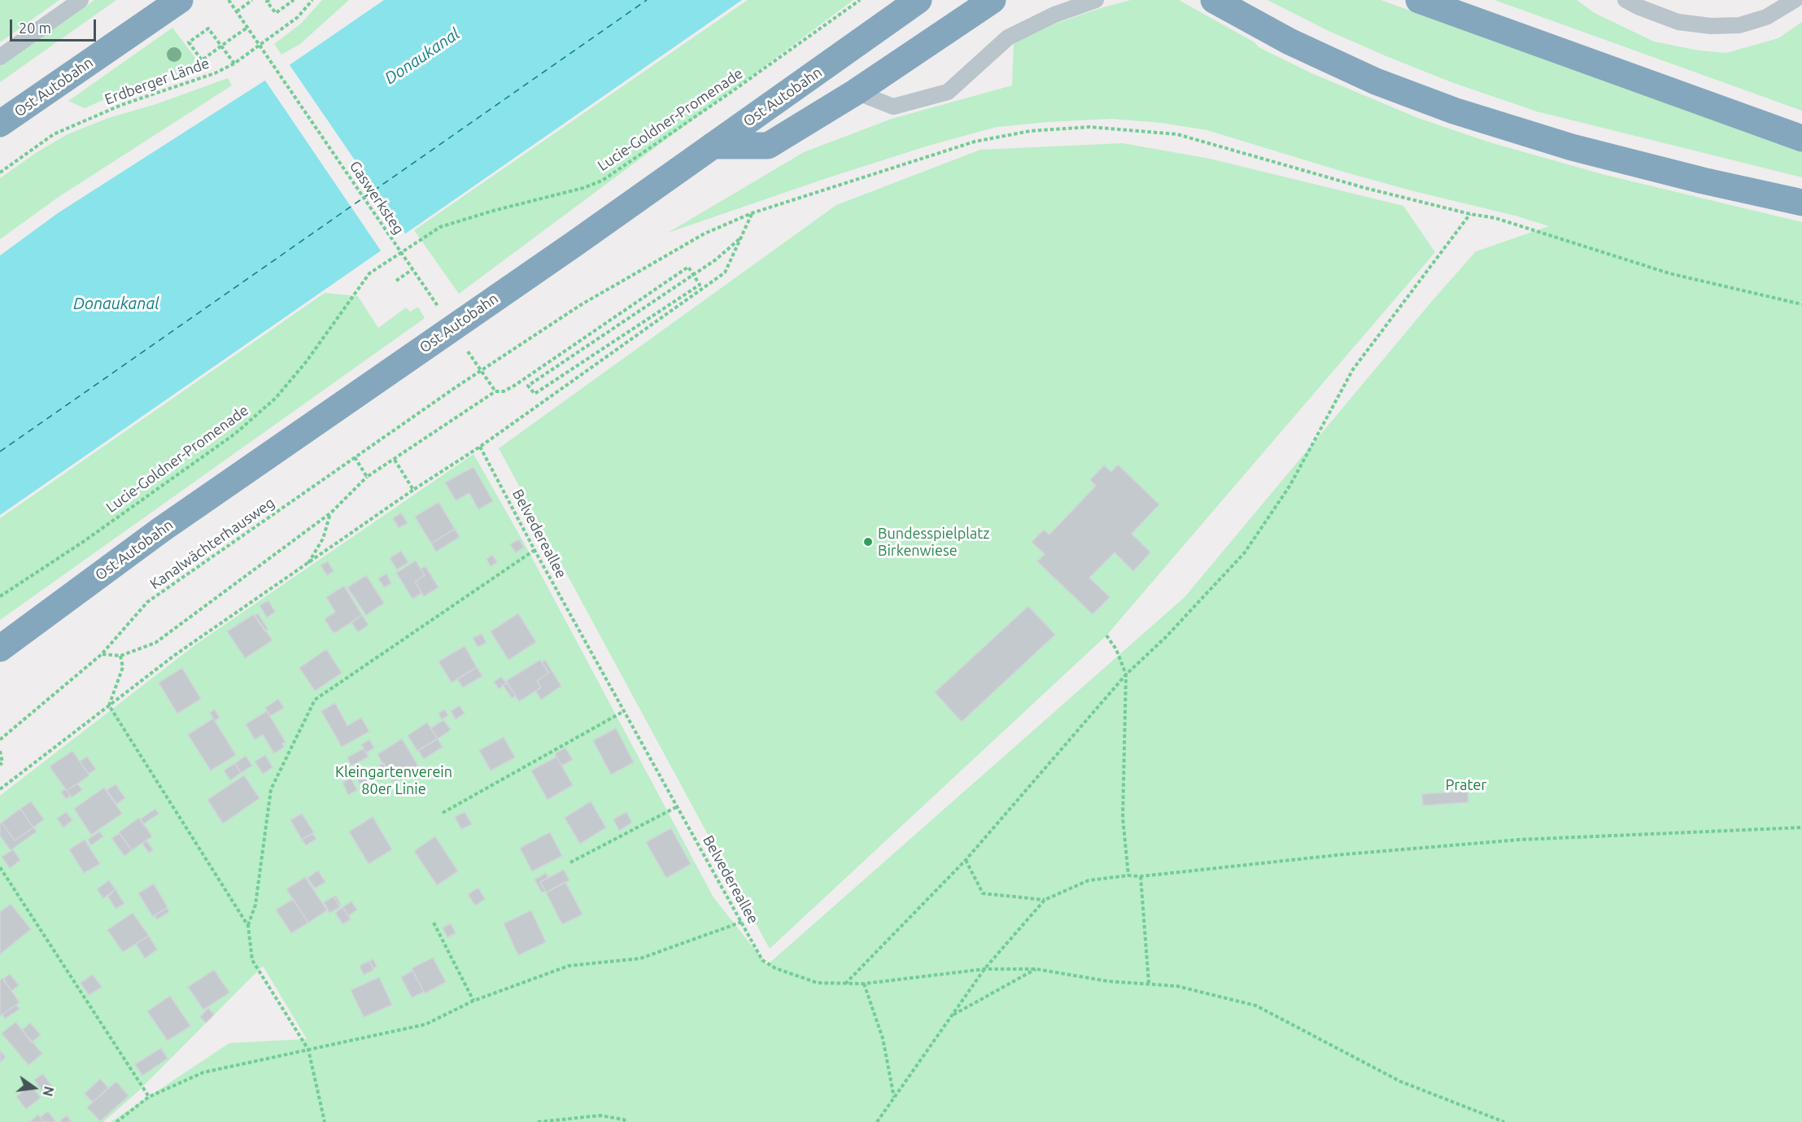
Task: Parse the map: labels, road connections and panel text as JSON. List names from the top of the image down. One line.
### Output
{"streets":{"highway":["Ost Autobahn"],"path":["Erdberger Lände","Lucie-Goldner-Promenade","Gaswerksteg","Belvedereallee","Kanalwächterhausweg"]},"water":["Donaukanal"],"parks":["Kleingartenverein 80er Linie","Prater"],"places":["Bundesspielplatz Birkenwiese"],"scale_bar":"20 m","north":"right"}
